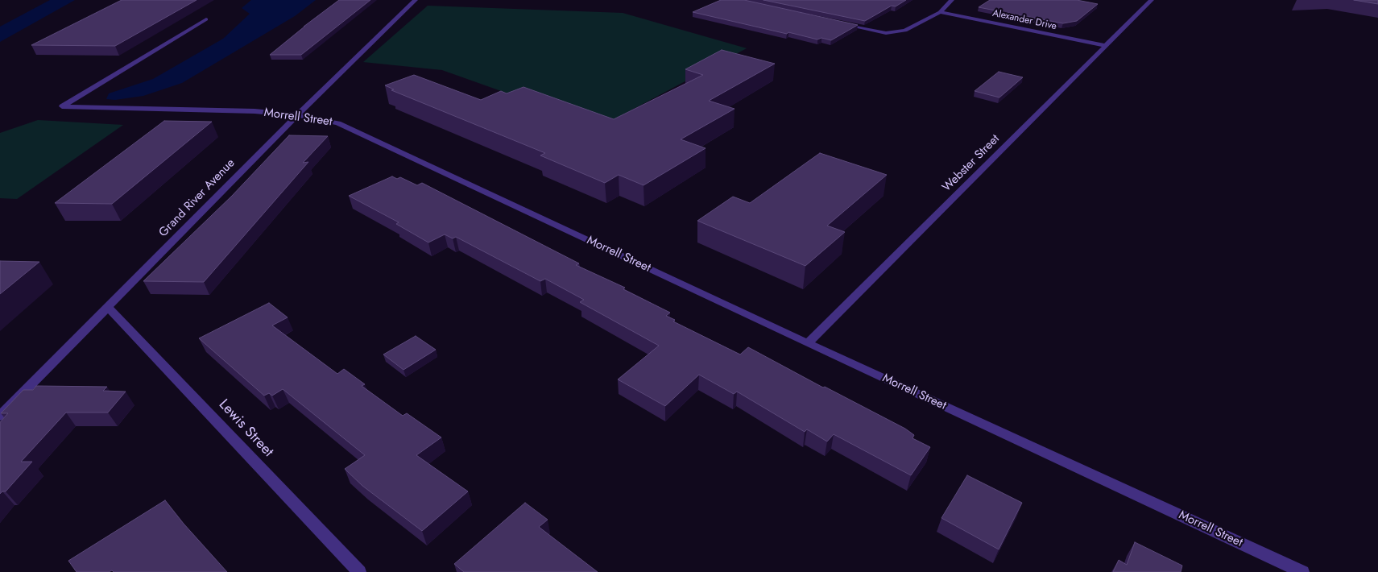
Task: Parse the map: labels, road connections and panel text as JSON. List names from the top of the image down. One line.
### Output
{"streets":{"street":["Alexander Drive","Morrell Street","Webster Street","Grand River Avenue","Lewis Street"]},"crossings":[["Alexander Drive","Webster Street"],["Morrell Street","Webster Street"],["Morrell Street","Grand River Avenue"],["Grand River Avenue","Lewis Street"]]}
